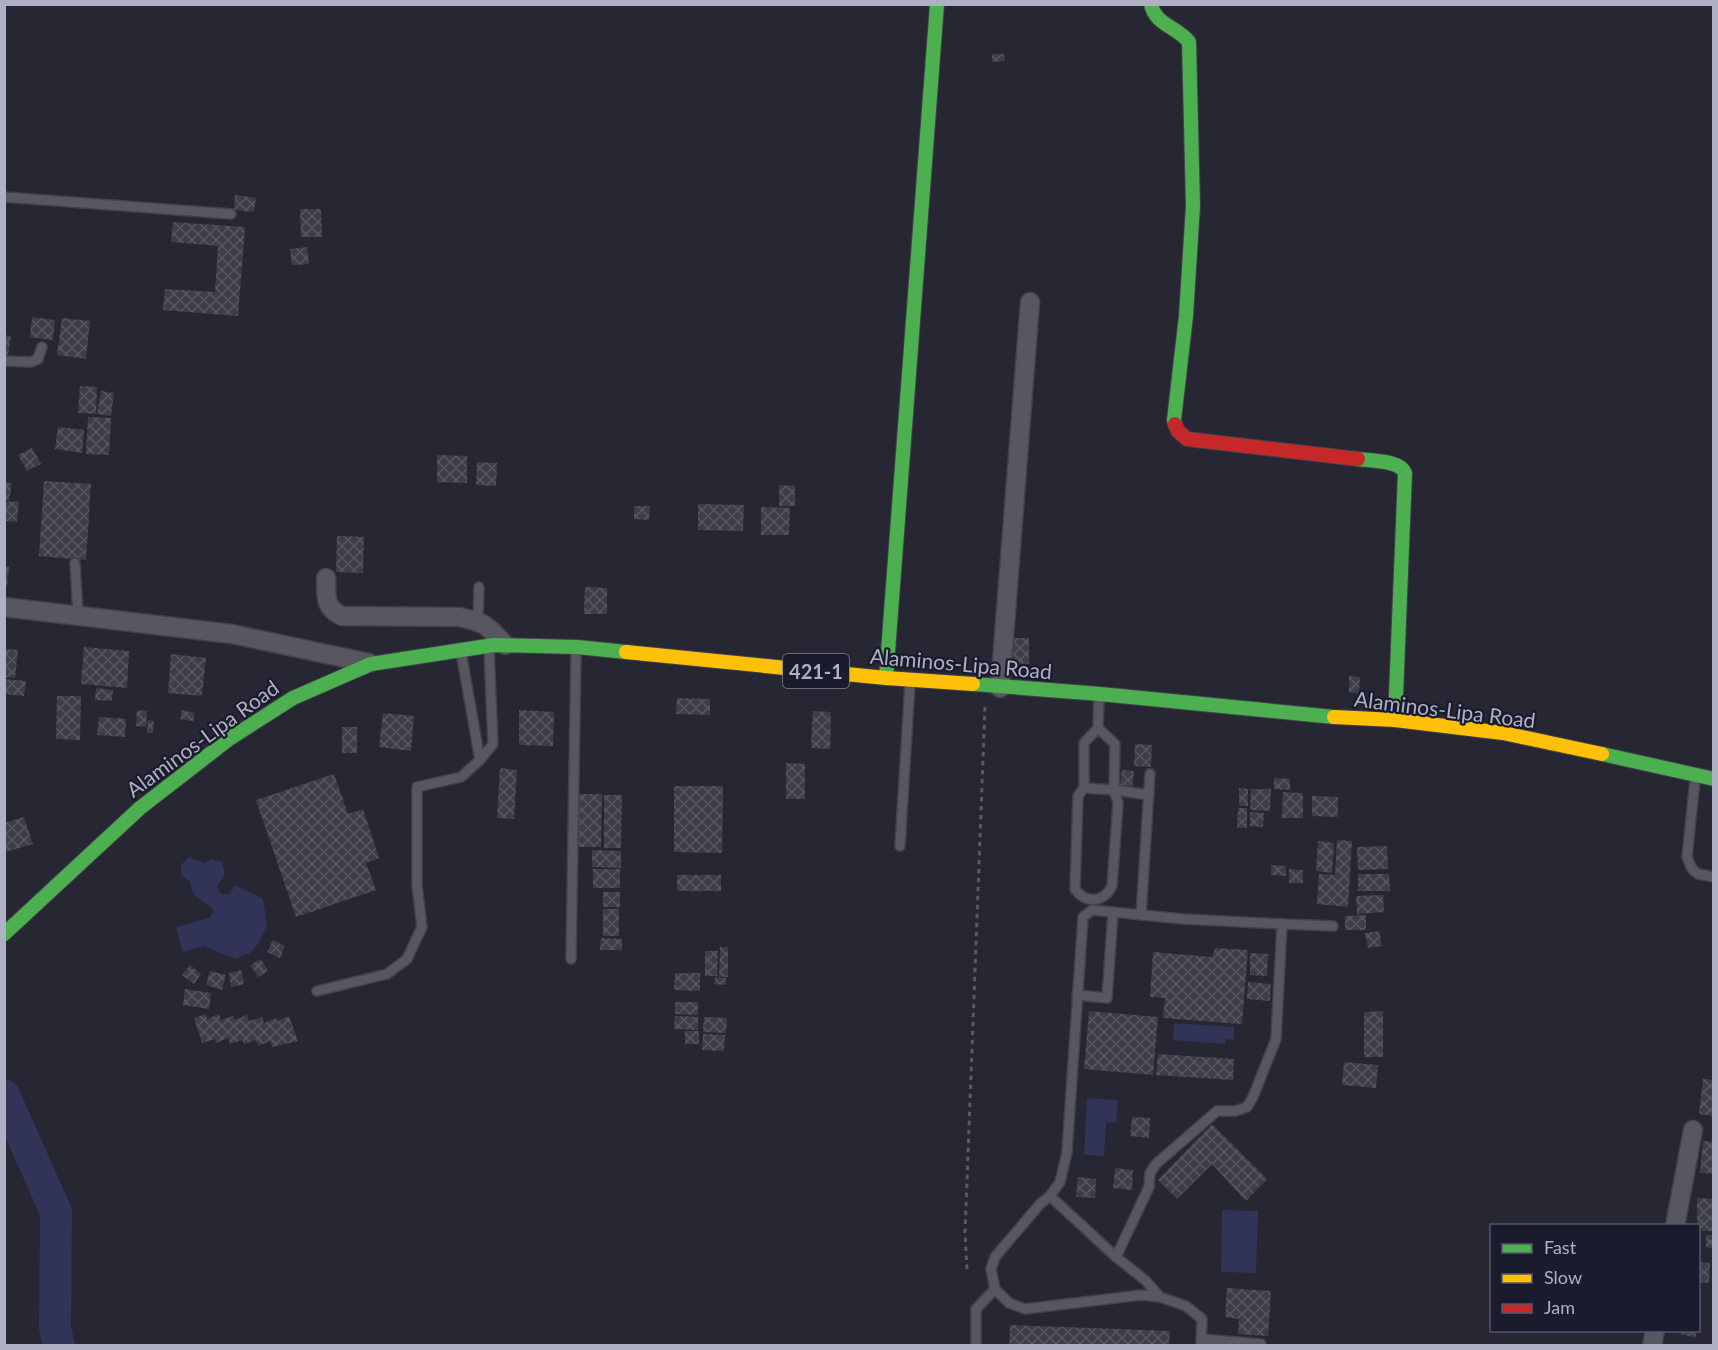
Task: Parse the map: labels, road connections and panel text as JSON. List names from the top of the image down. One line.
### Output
{"streets":{"main road":["Alaminos-Lipa Road","421-1"]},"legend":["Fast","Slow","Jam"]}
